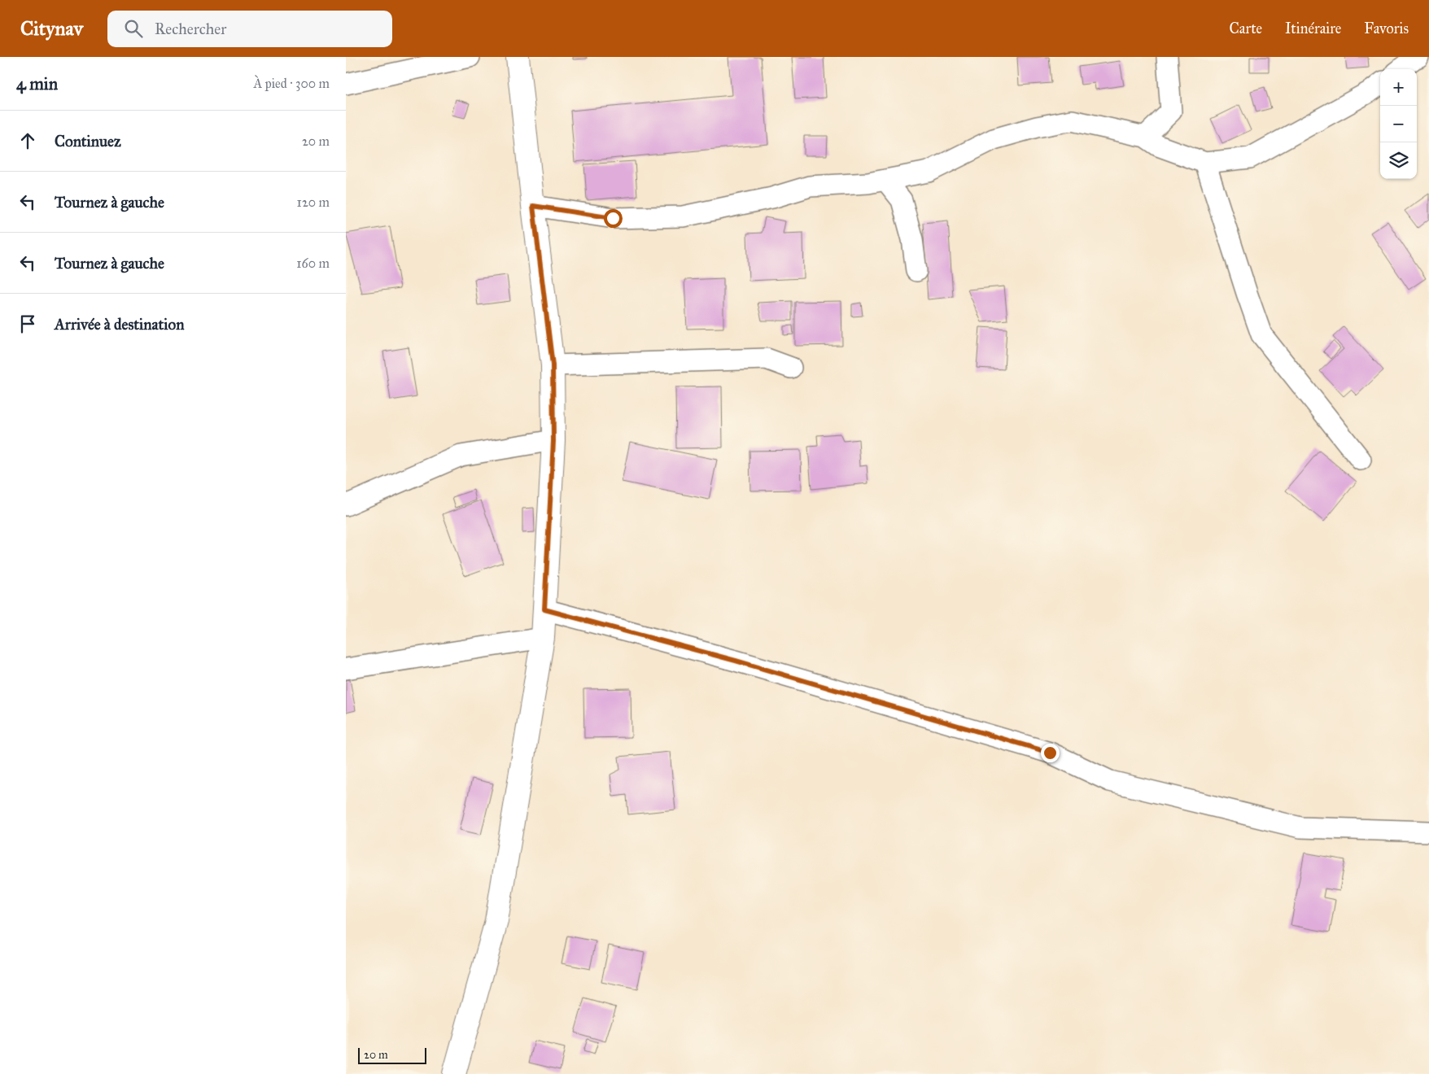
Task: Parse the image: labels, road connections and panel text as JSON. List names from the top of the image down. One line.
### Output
{"scale_bar":"20 m","page":{"header":"Citynav","search":"Rechercher","nav":["Carte","Itinéraire","Favoris"],"heading":["4 min","À pied · 300 m"],"map_buttons":["+","−"],"list":[["Continuez","20 m"],["Tournez à gauche","120 m"],["Tournez à gauche","160 m"],"Arrivée à destination"],"scale":"20 m"}}
